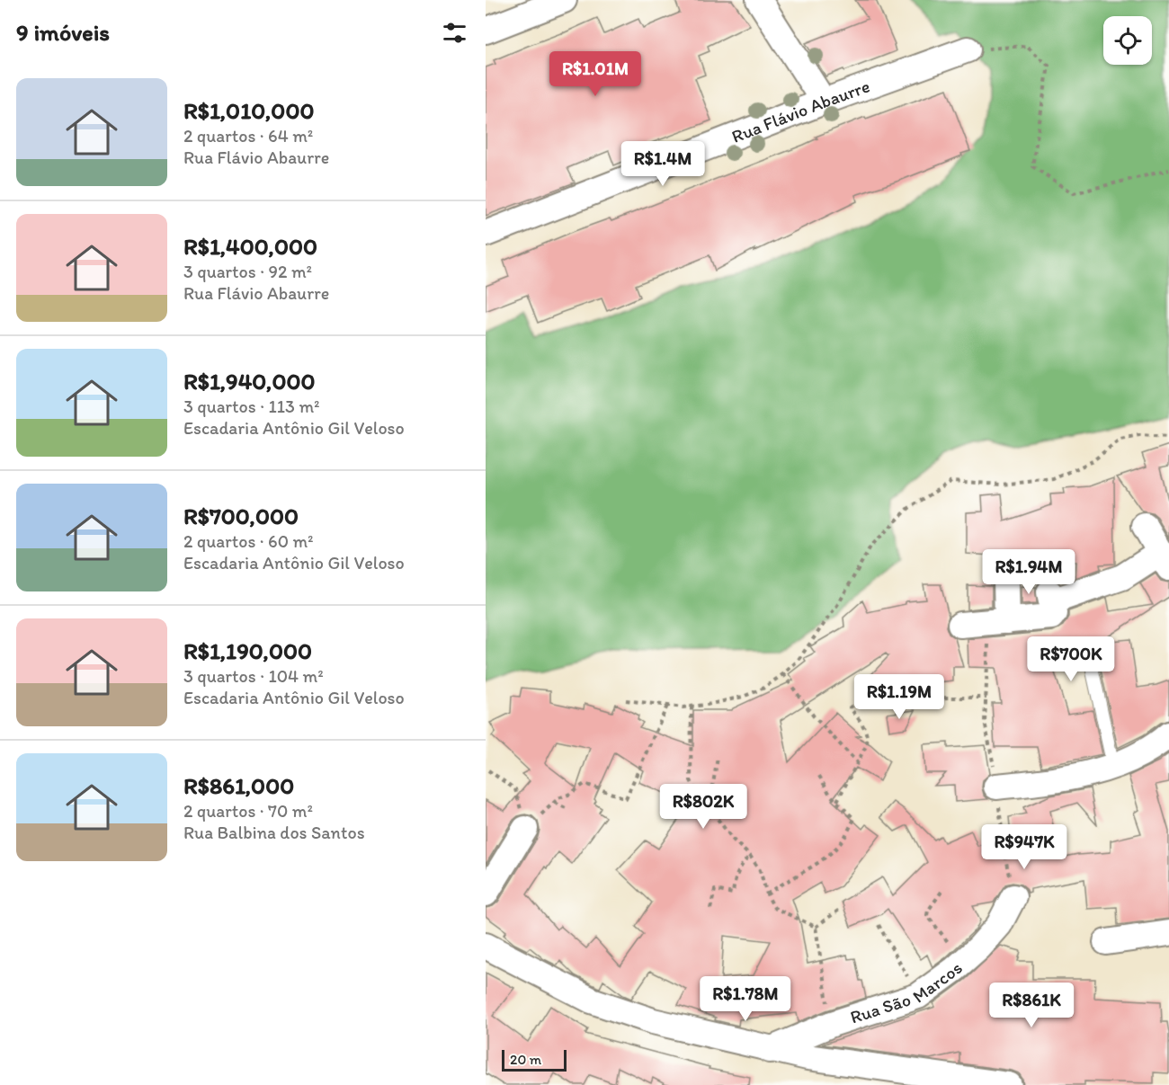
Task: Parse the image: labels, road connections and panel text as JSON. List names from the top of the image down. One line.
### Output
{"streets":{"street":["Rua Flávio Abaurre","Rua São Marcos"]},"scale_bar":"20 m","page":{"heading":"9 imóveis","price":["R$1.01M","R$1.4M","R$1.94M","R$700K","R$1.19M","R$802K","R$947K","R$1.78M","R$861K"],"list":[{"name":"R$1,010,000","note":"2 quartos · 64 m² · Rua Flávio Abaurre"},{"name":"R$1,400,000","note":"3 quartos · 92 m² · Rua Flávio Abaurre"},{"name":"R$1,940,000","note":"3 quartos · 113 m² · Escadaria Antônio Gil Veloso"},{"name":"R$700,000","note":"2 quartos · 60 m² · Escadaria Antônio Gil Veloso"},{"name":"R$1,190,000","note":"3 quartos · 104 m² · Escadaria Antônio Gil Veloso"},{"name":"R$861,000","note":"2 quartos · 70 m² · Rua Balbina dos Santos"}],"scale":"20 m"}}
